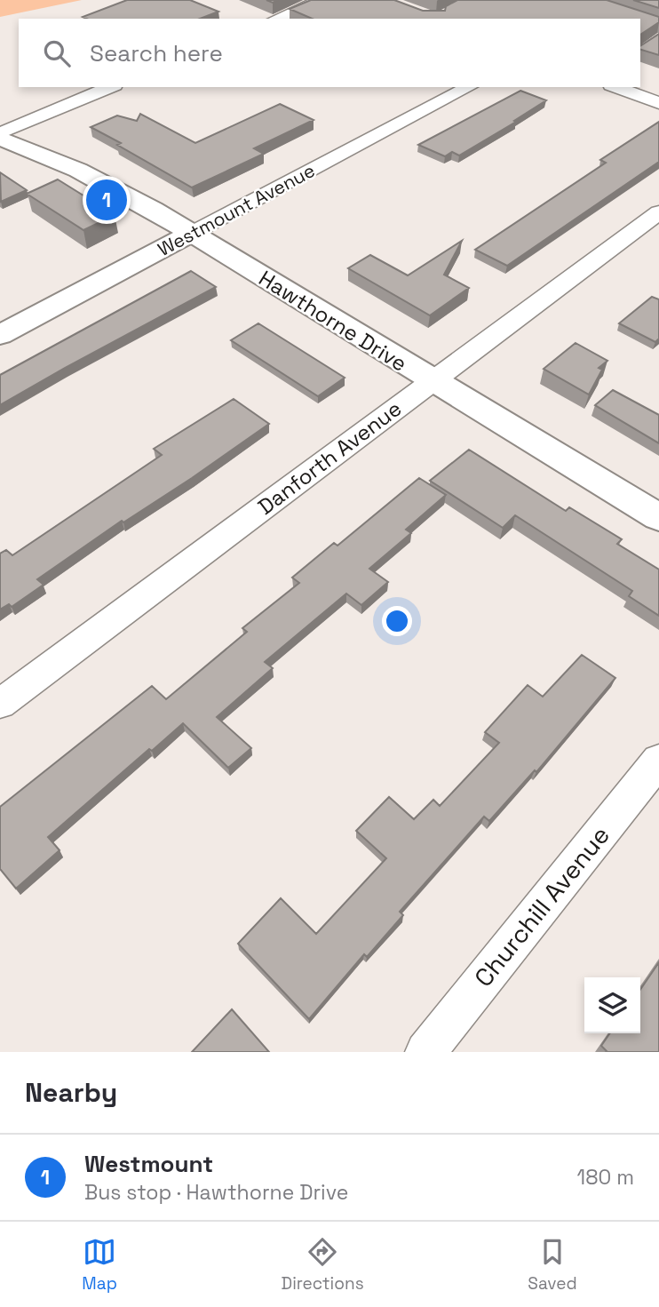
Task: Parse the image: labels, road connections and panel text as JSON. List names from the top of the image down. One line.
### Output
{"streets":{"street":["Westmount Avenue","Hawthorne Drive","Danforth Avenue","Churchill Avenue"]},"crossings":[["Westmount Avenue","Hawthorne Drive"],["Hawthorne Drive","Danforth Avenue"]],"page":{"search":"Search here","pins":"1","heading":"Nearby","list":[{"mark":"1","name":"Westmount","note":"Bus stop · Hawthorne Drive","value":"180 m"}],"nav":["Map","Directions","Saved"]}}
